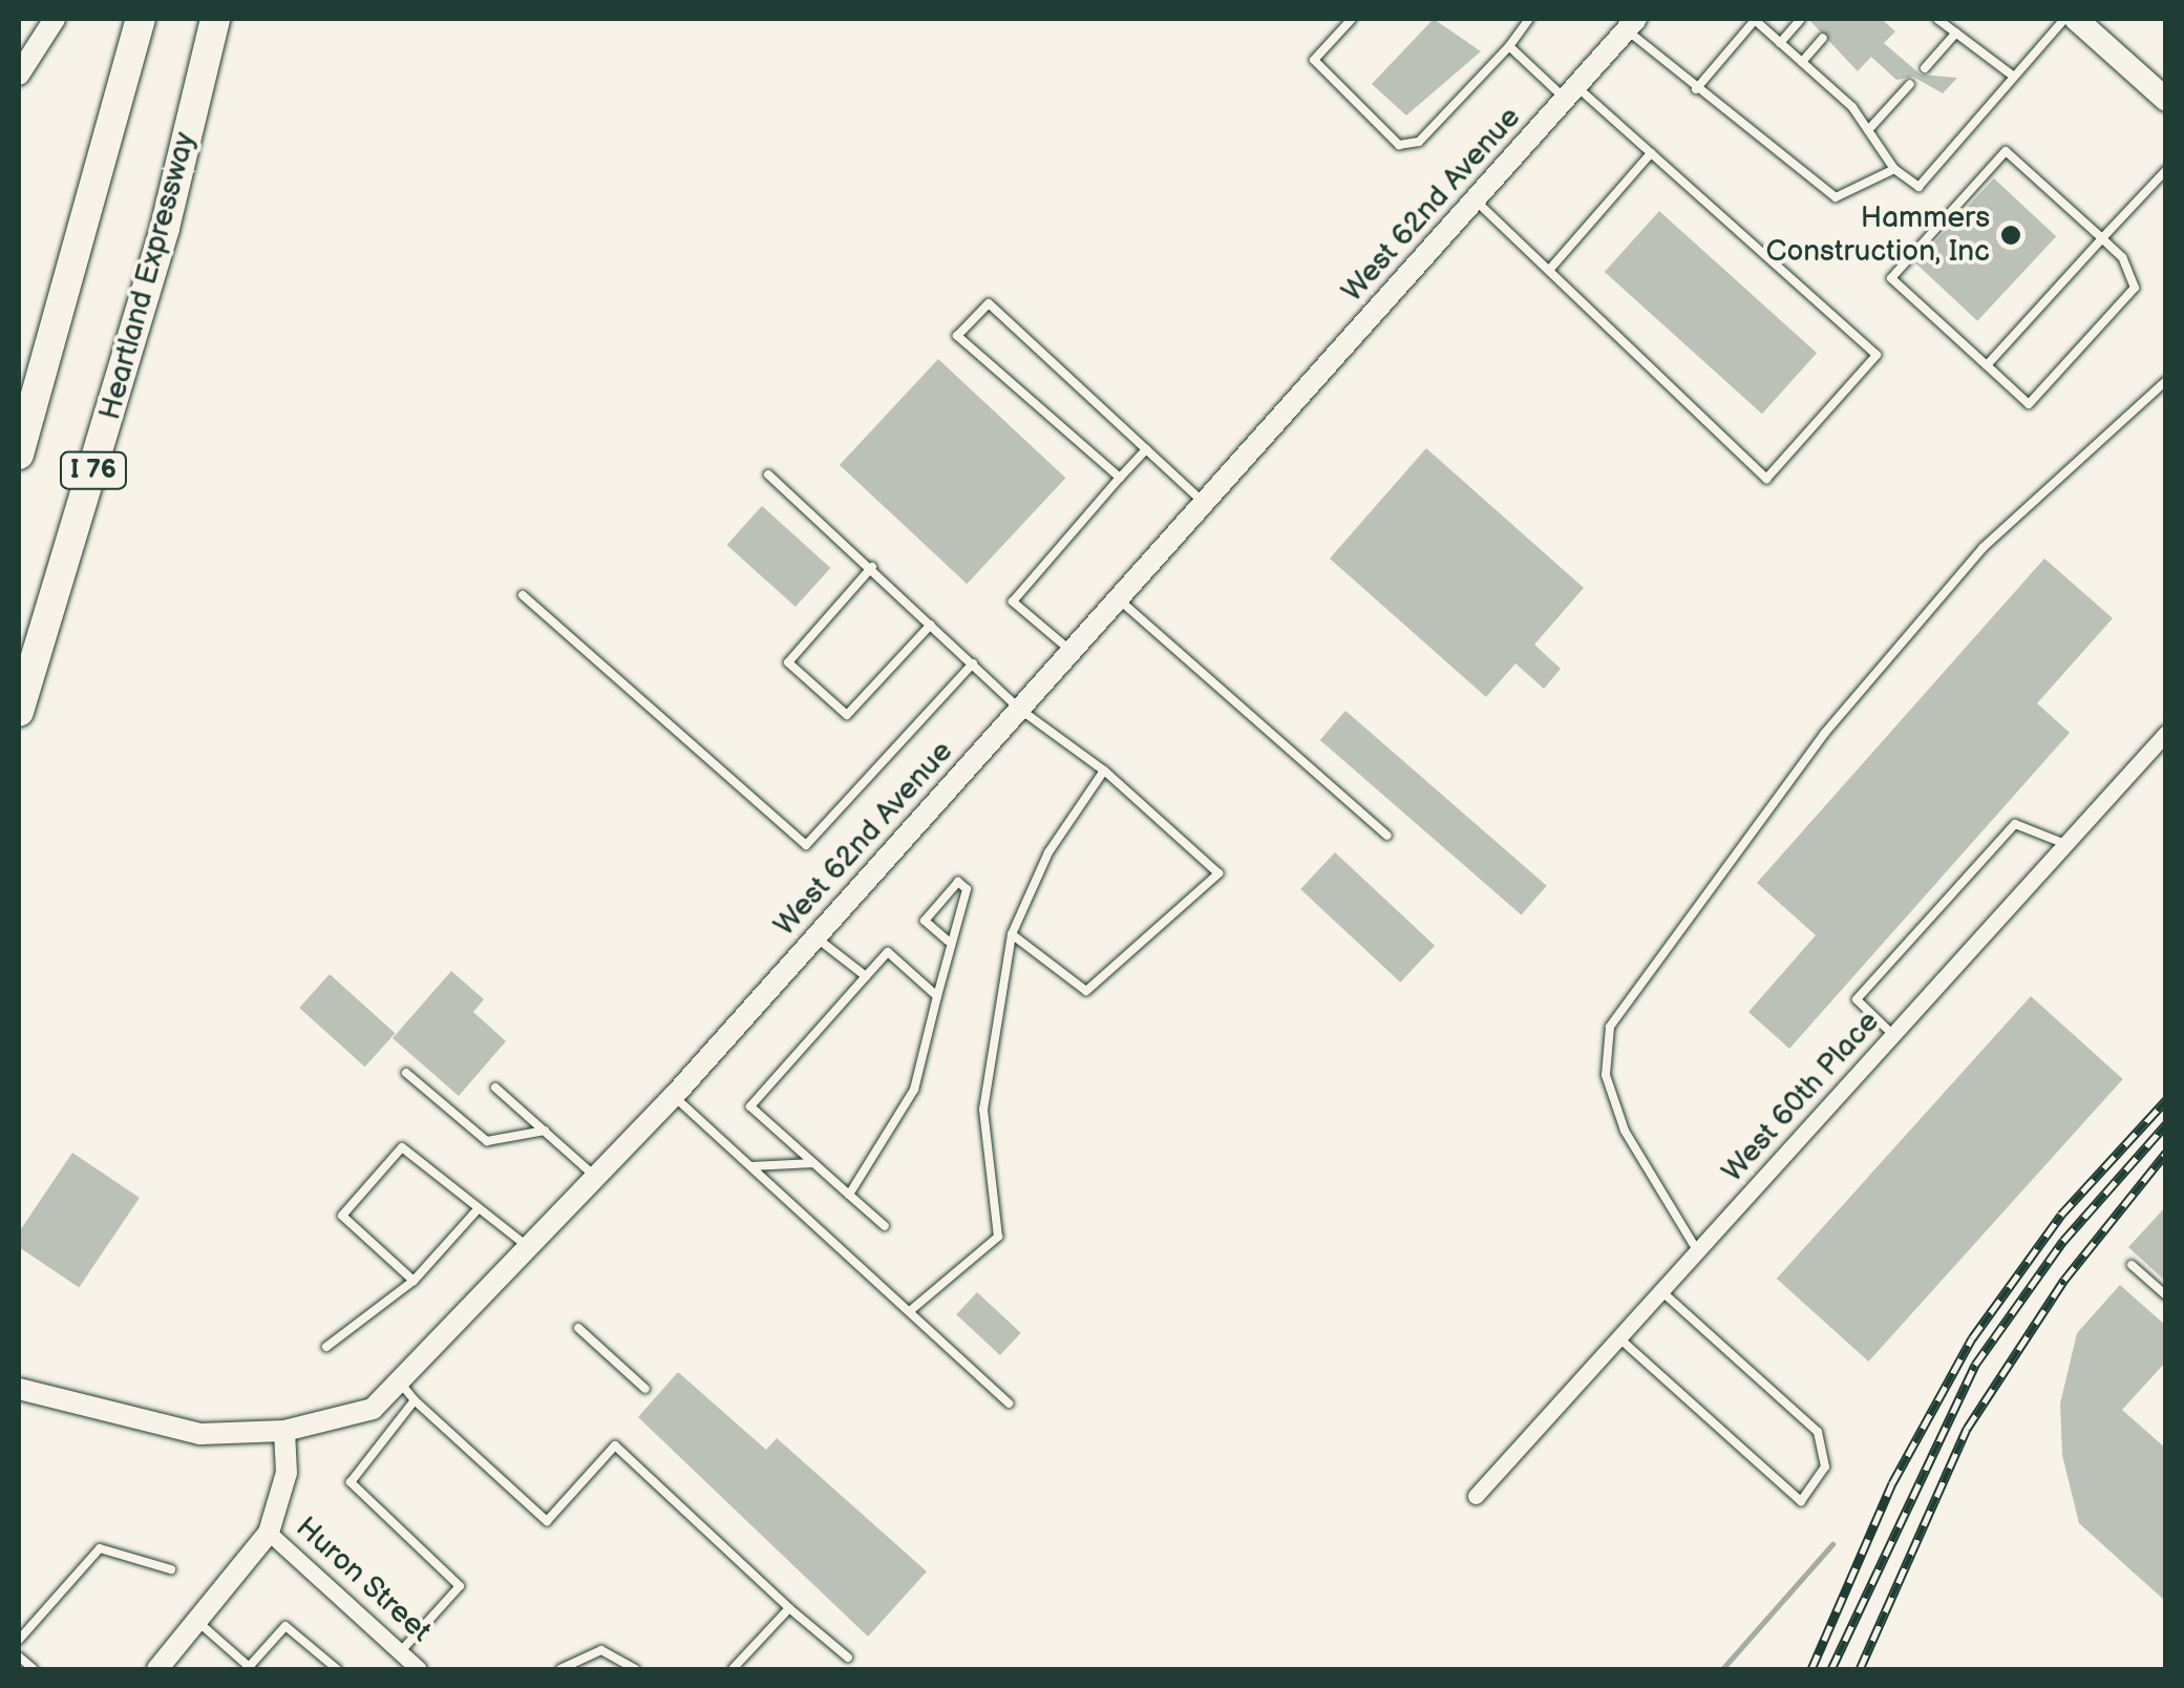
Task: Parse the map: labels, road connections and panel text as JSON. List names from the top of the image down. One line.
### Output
{"streets":{"highway":["Heartland Expressway","I 76"],"street":["West 62nd Avenue","West 60th Place","Huron Street"]},"places":["Hammers Construction, Inc"]}
